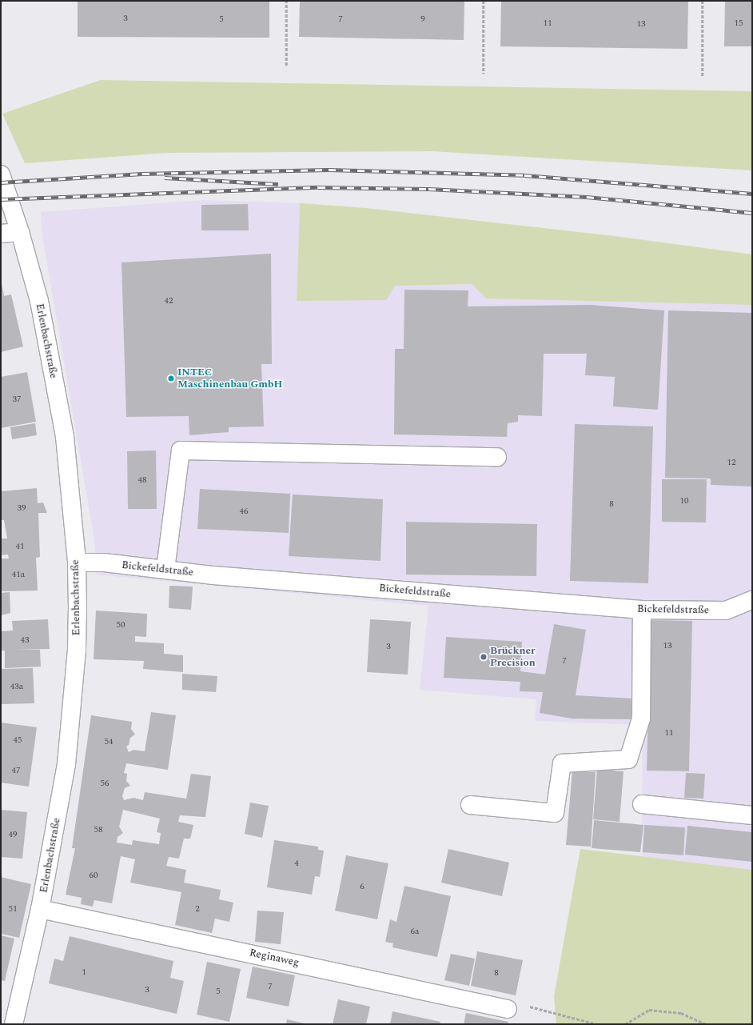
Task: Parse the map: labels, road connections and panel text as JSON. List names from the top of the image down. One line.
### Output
{"streets":{"street":["Erlenbachstraße","Bickefeldstraße","Reginaweg"]},"crossings":[["Erlenbachstraße","Bickefeldstraße"],["Erlenbachstraße","Reginaweg"]],"places":["INTEC Maschinenbau GmbH","Brückner Precision"],"house_numbers":["3","5","7","9","11","15","13","42","37","12","48","10","8","39","46","41","41a","50","43","13","3","7","43a","11","45","54","47","56","58","49","4","60","6","51","2","6a","1","8","7","3","5"]}
